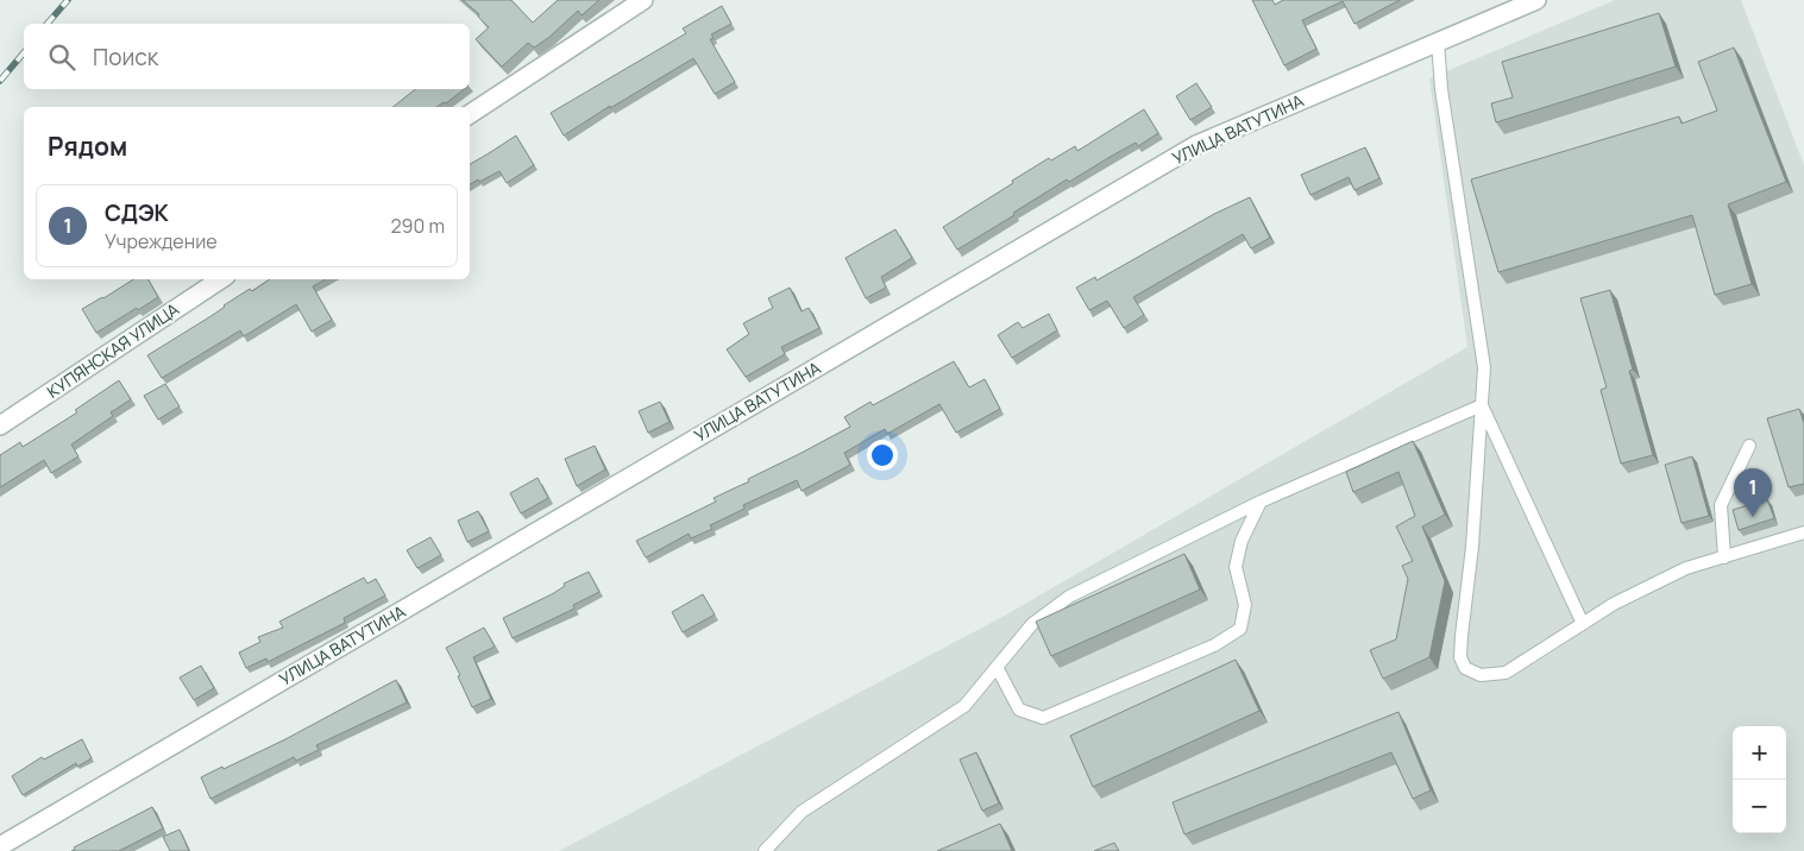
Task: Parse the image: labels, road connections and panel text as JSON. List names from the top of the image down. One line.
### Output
{"streets":{"street":["УЛИЦА ВАТУТИНА","КУПЯНСКАЯ УЛИЦА"]},"page":{"search":"Поиск","heading":"Рядом","list":[{"mark":"1","name":"СДЭК","note":"Учреждение","value":"290 m"}],"pins":"1","map_buttons":["+","−"]}}
